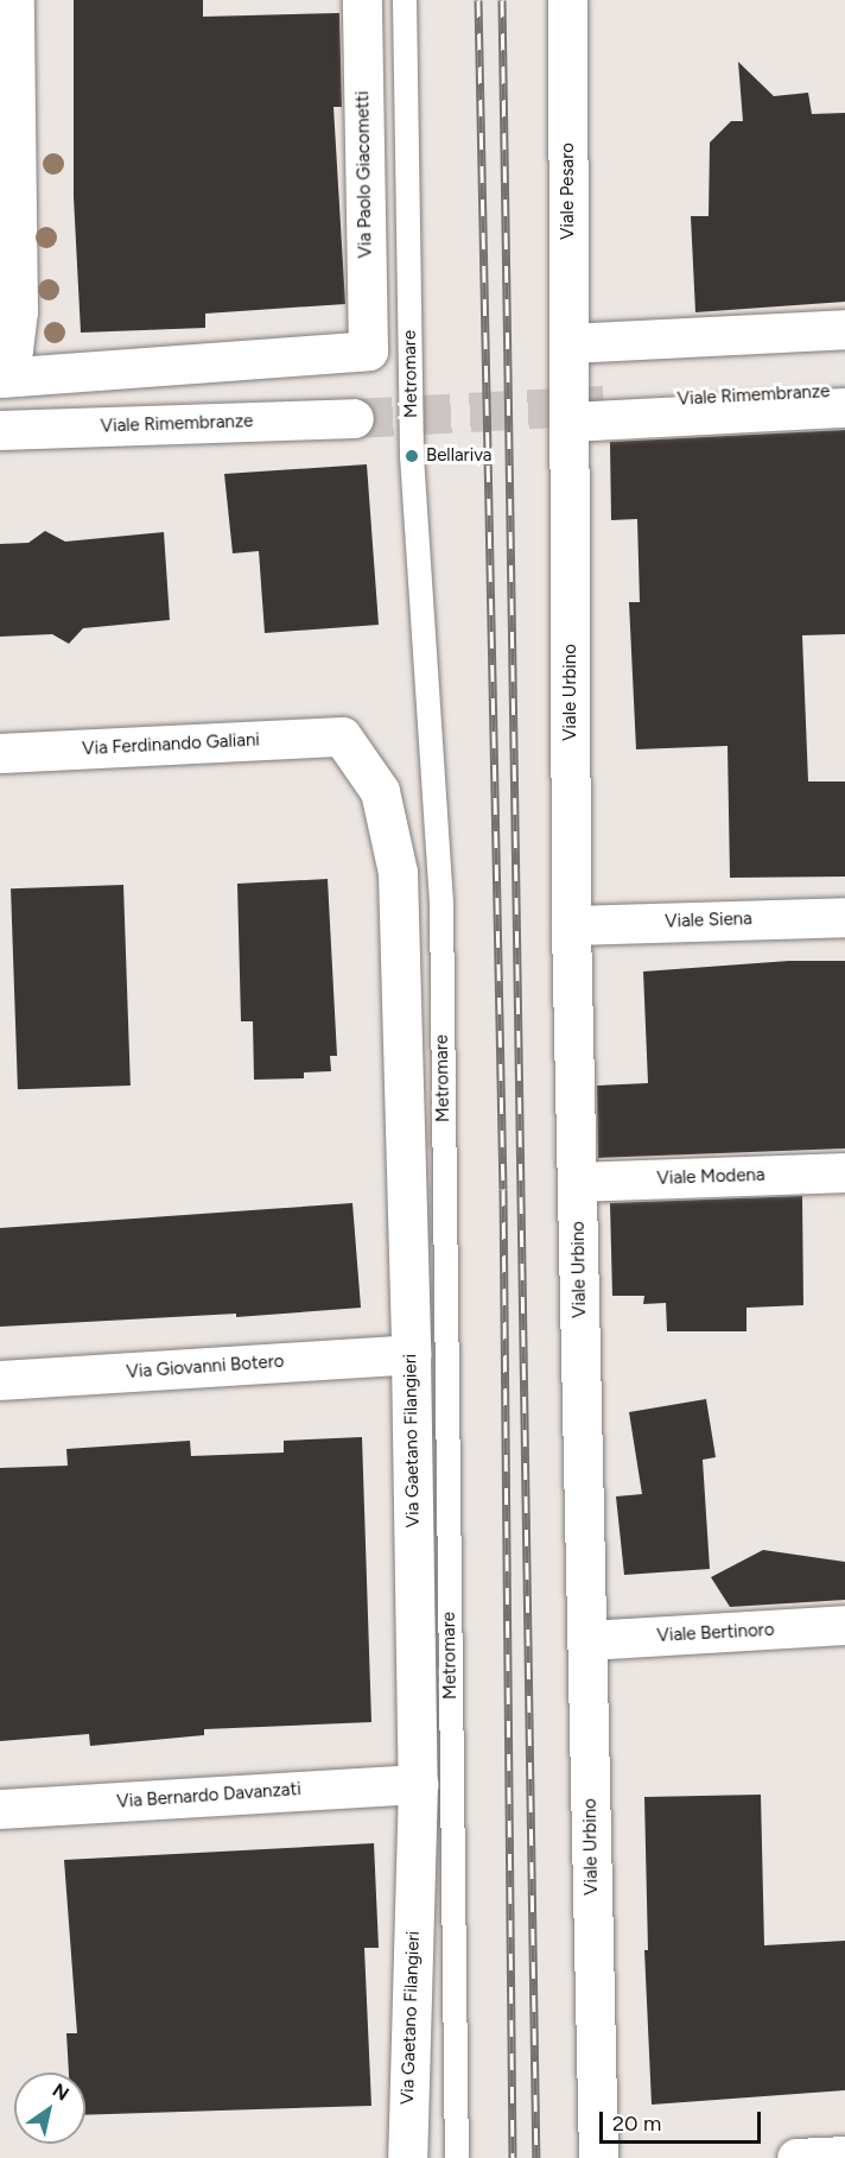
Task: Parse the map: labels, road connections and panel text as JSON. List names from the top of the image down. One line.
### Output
{"streets":{"street":["Via Paolo Giacometti","Viale Pesaro","Viale Rimembranze","Viale Urbino","Via Ferdinando Galiani","Viale Siena","Viale Modena","Via Giovanni Botero","Via Gaetano Filangieri","Viale Bertinoro","Via Bernardo Davanzati"],"lane":["Metromare"]},"crossings":[["Viale Pesaro","Viale Urbino"],["Viale Urbino","Viale Siena"],["Viale Urbino","Viale Modena"],["Viale Urbino","Viale Bertinoro"],["Via Ferdinando Galiani","Via Gaetano Filangieri"],["Via Giovanni Botero","Via Gaetano Filangieri"],["Via Gaetano Filangieri","Via Bernardo Davanzati"]],"places":["Bellariva"],"scale_bar":"20 m","north":"top right"}
